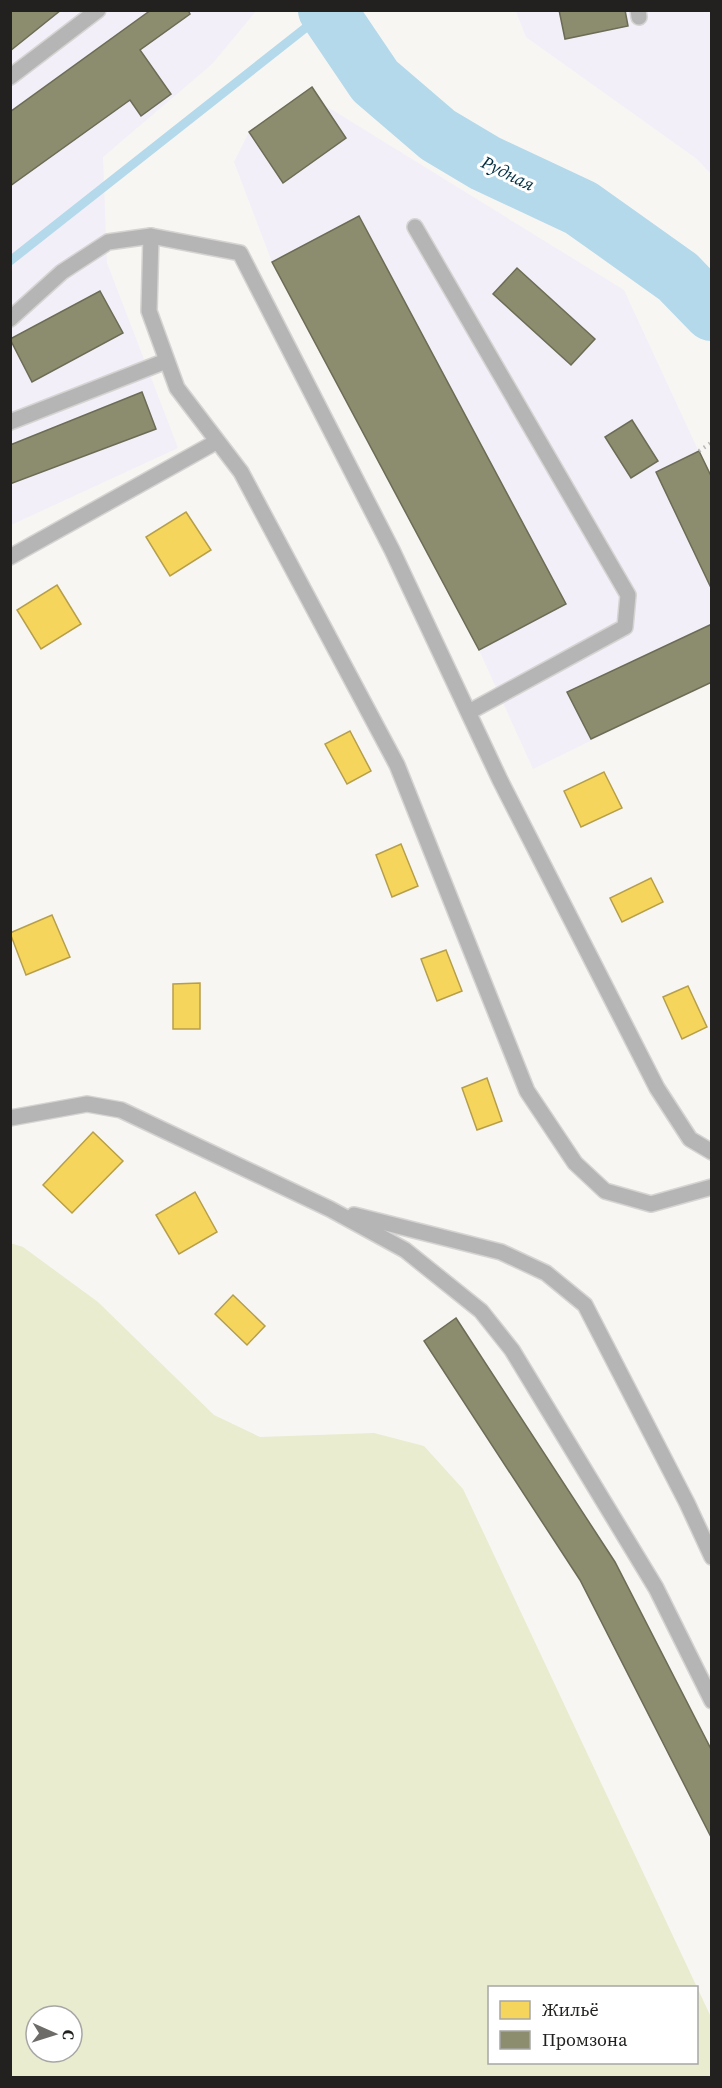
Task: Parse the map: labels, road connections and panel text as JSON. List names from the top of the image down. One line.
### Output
{"water":["Рудная"],"legend":["Жильё","Промзона"],"north":"right"}
